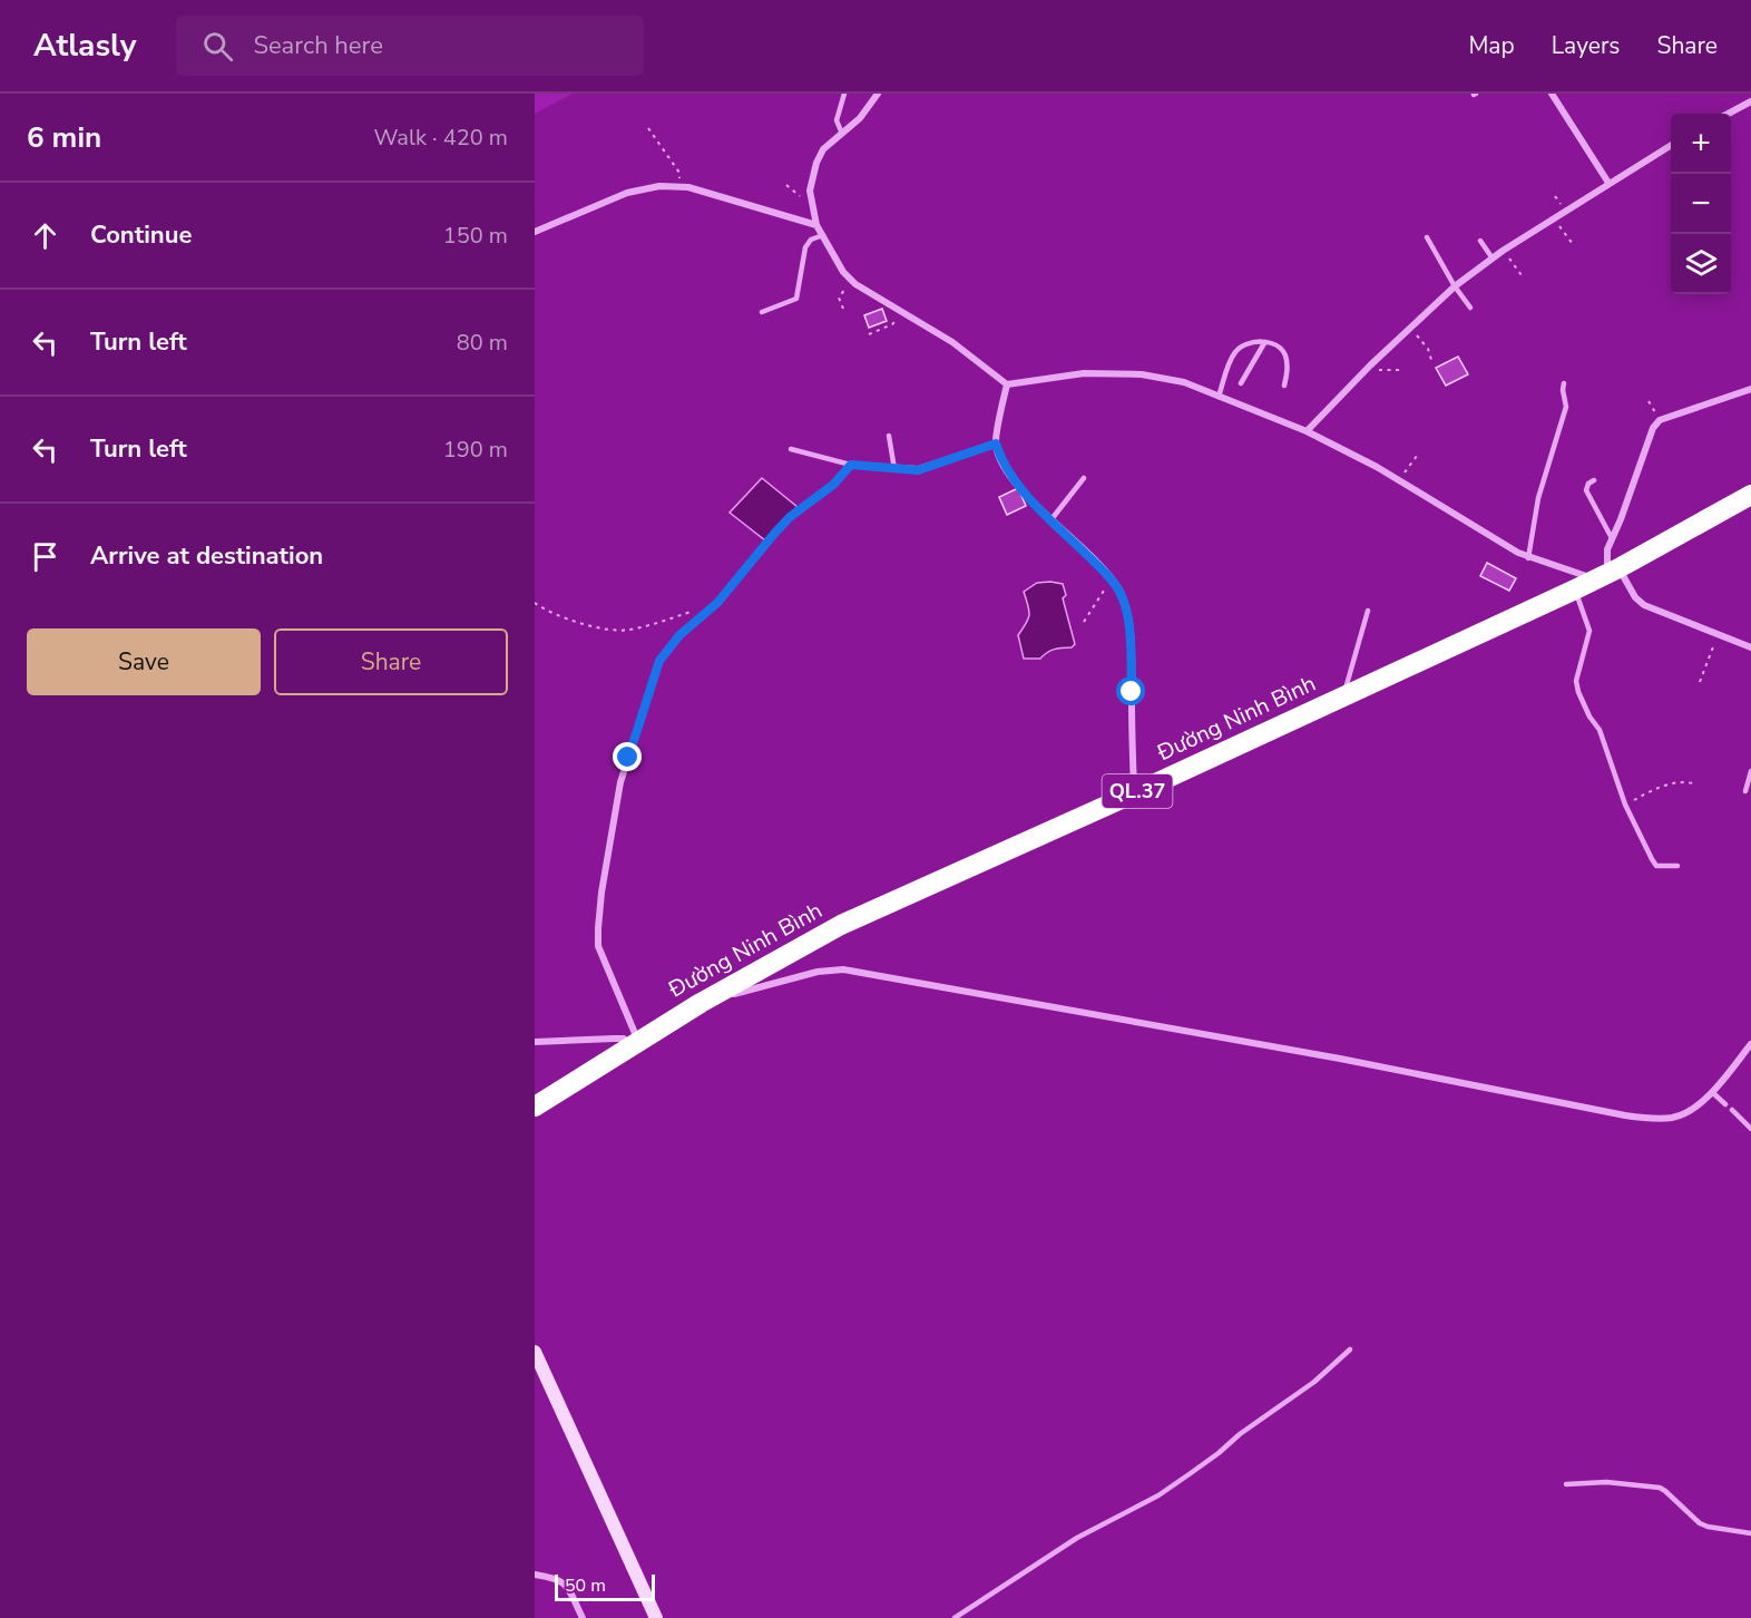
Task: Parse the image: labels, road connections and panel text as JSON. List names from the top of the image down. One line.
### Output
{"streets":{"highway":["Đường Ninh Bình","QL.37"]},"scale_bar":"50 m","page":{"header":"Atlasly","search":"Search here","nav":["Map","Layers","Share"],"heading":["6 min","Walk · 420 m"],"map_buttons":["+","−"],"list":[["Continue","150 m"],["Turn left","80 m"],["Turn left","190 m"],"Arrive at destination"],"buttons":["Save","Share"],"scale":"50 m"}}
